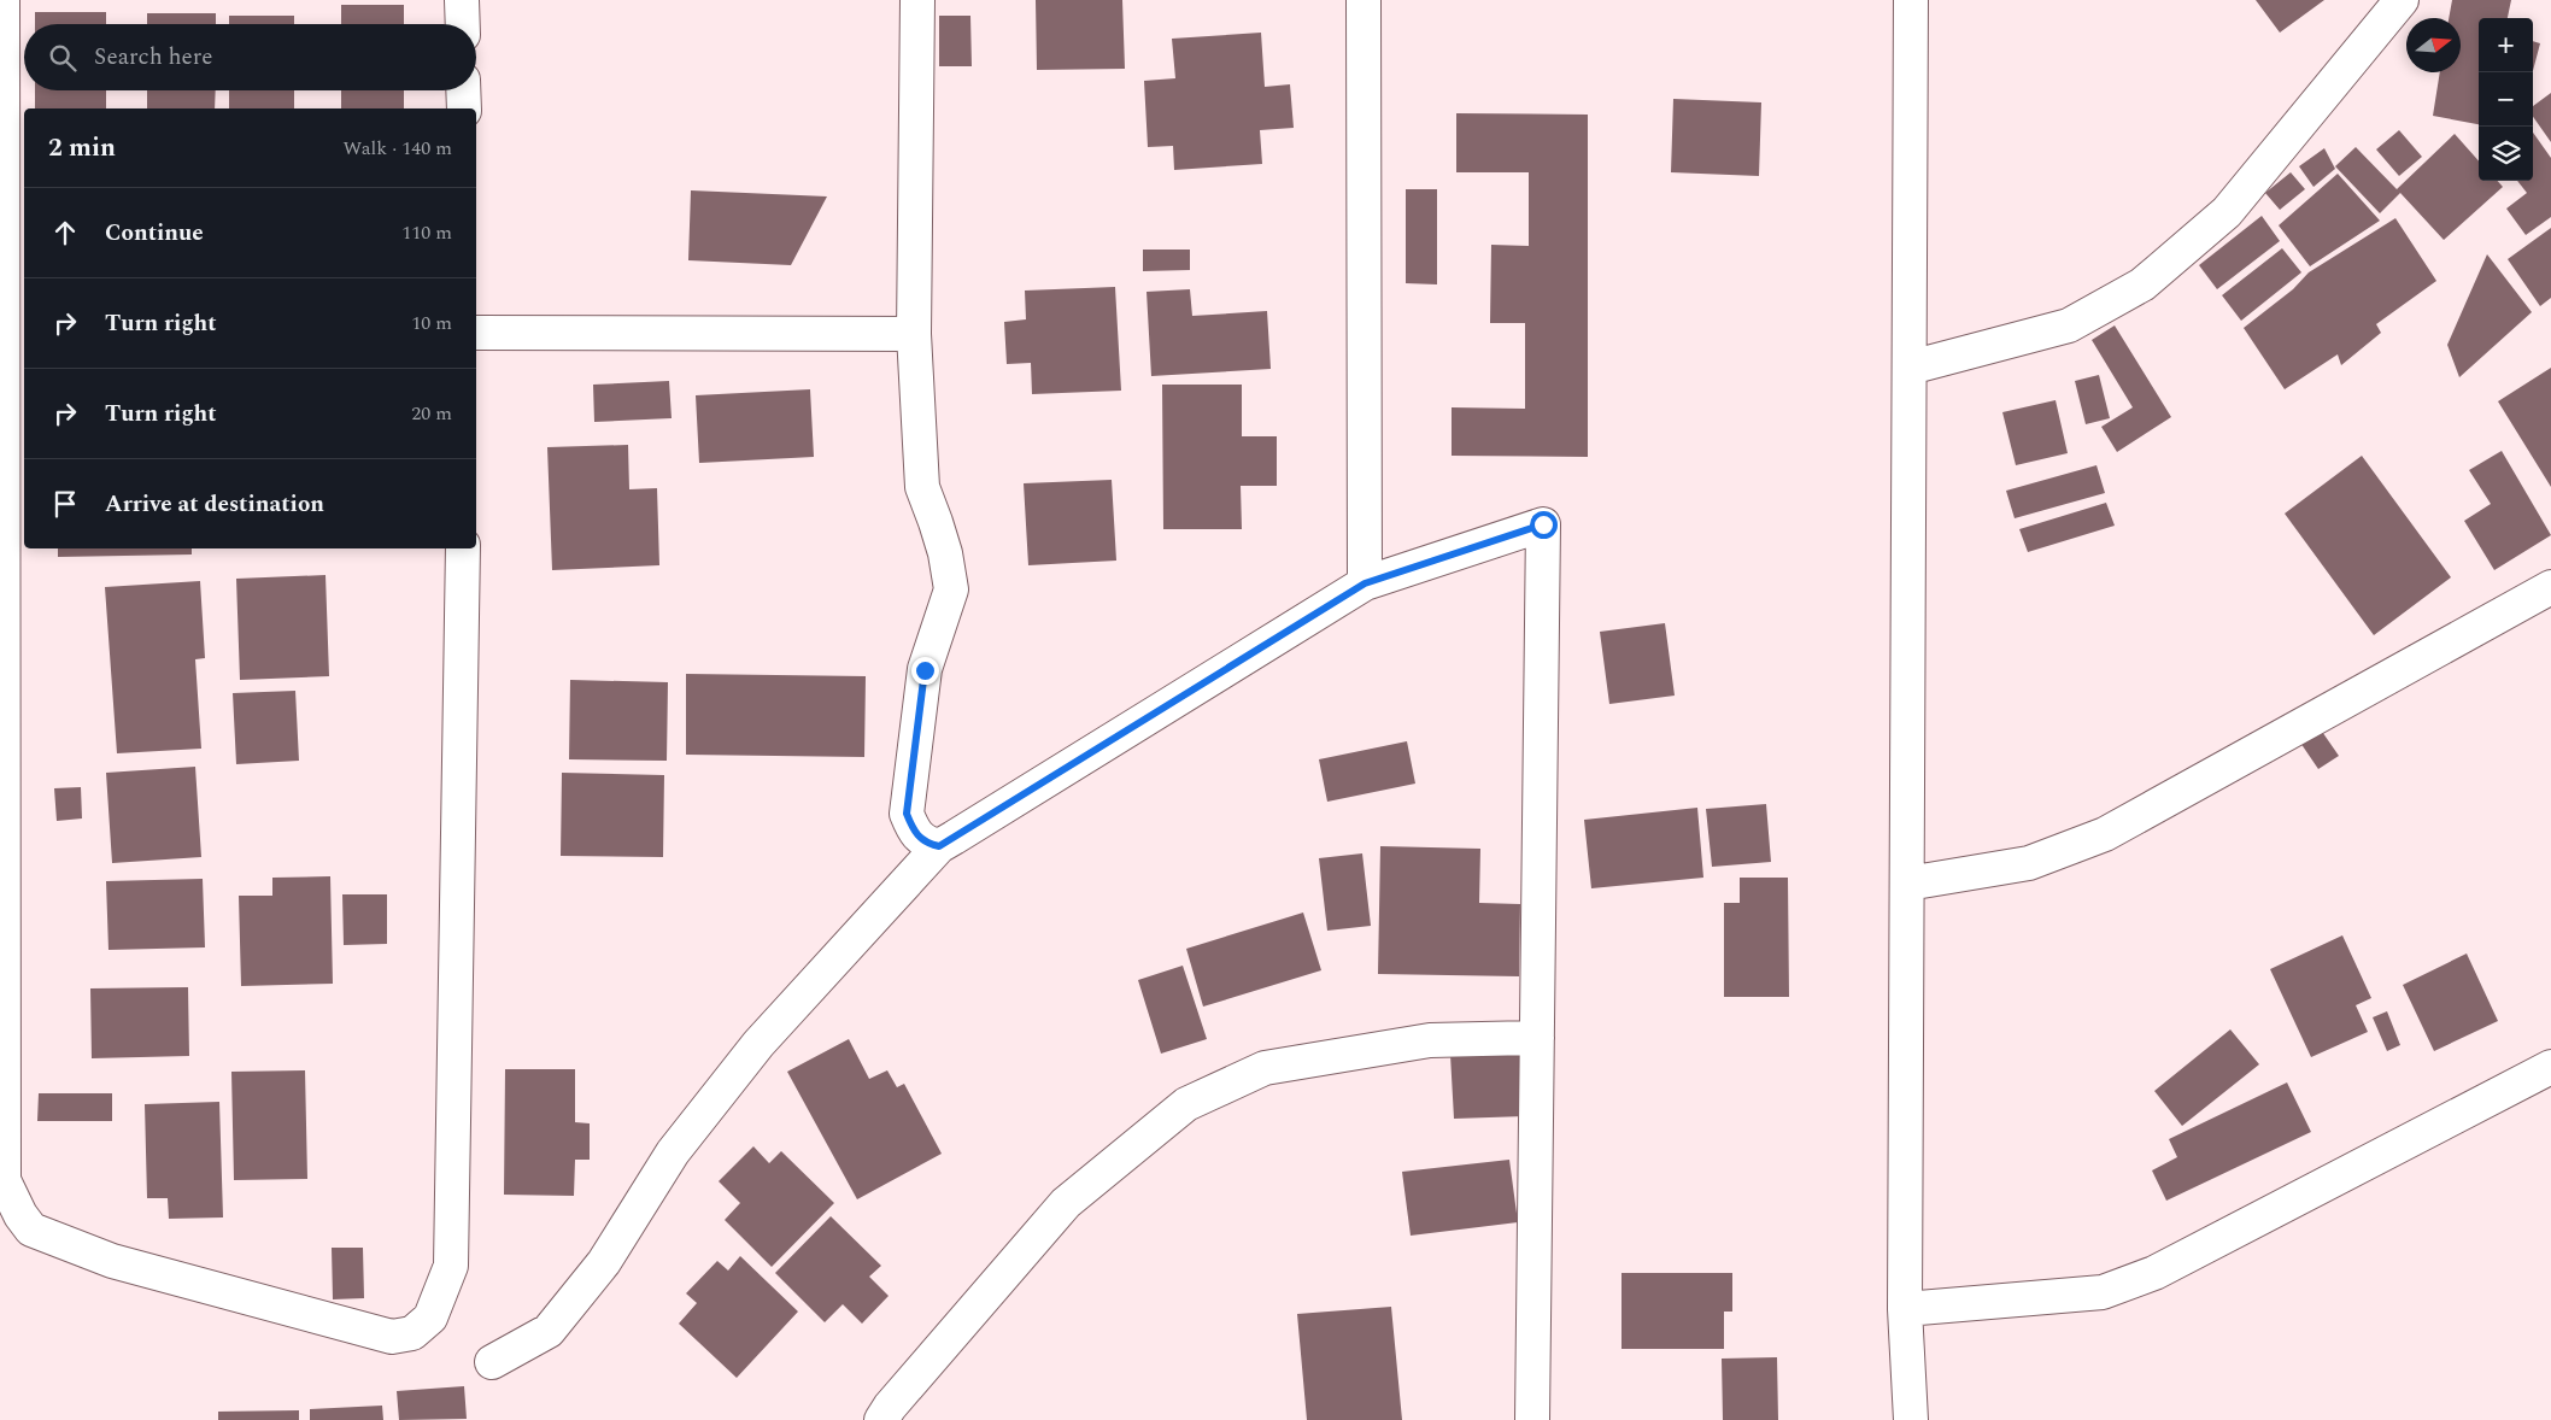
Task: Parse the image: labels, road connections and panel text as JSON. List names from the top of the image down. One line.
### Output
{"north":"right","page":{"map_buttons":["+","−"],"search":"Search here","heading":["2 min","Walk · 140 m"],"list":[["Continue","110 m"],["Turn right","10 m"],["Turn right","20 m"],"Arrive at destination"]}}
